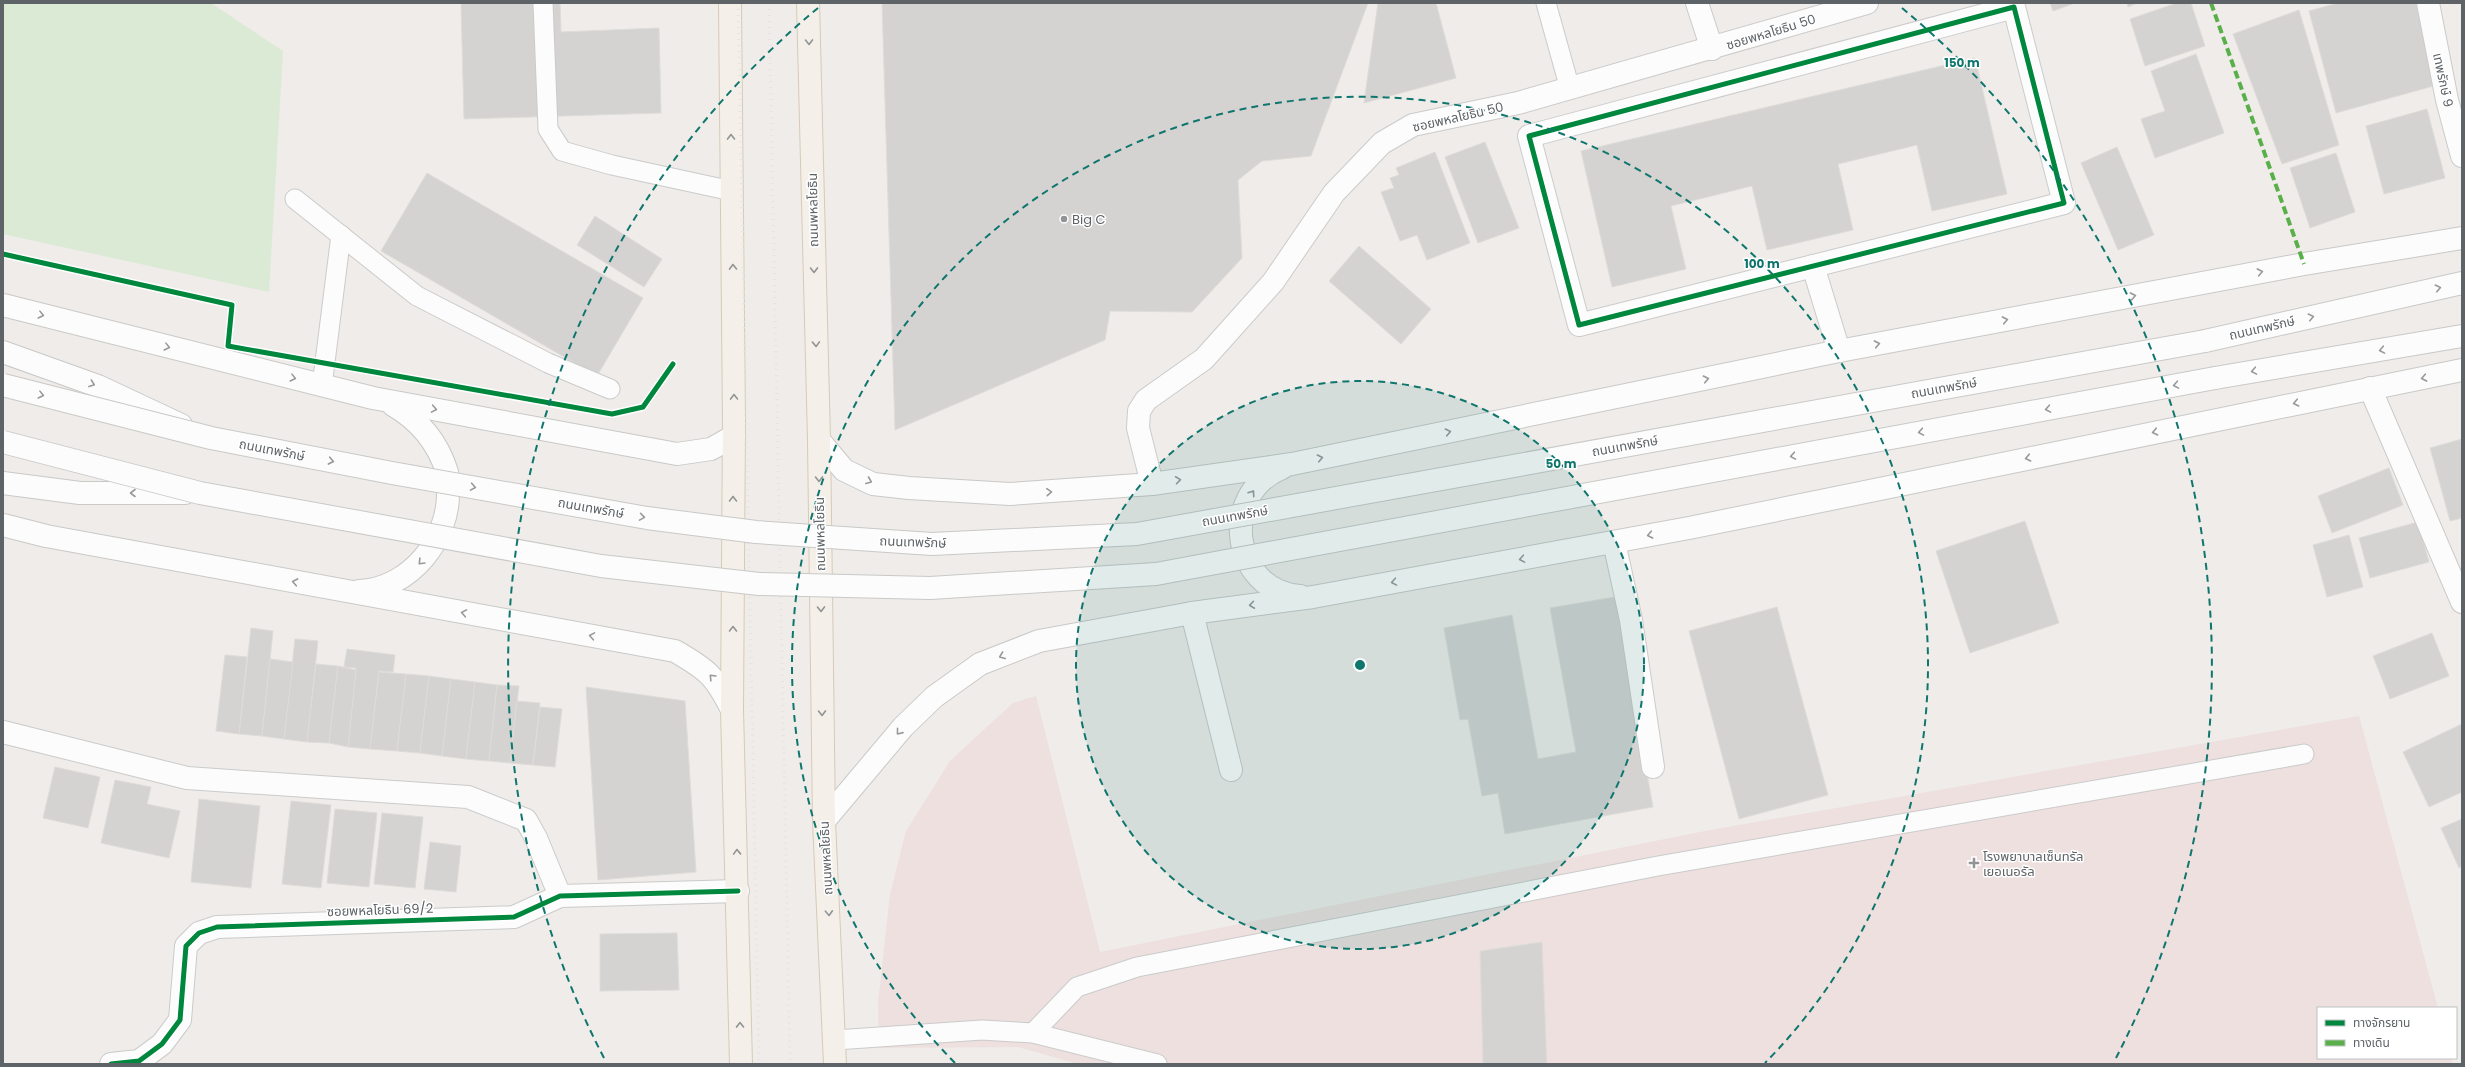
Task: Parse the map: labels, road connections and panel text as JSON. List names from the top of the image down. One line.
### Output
{"streets":{"main road":["ซอยพหลโยธิน 50","เทพรักษ์ 9","ถนนพหลโยธิน","ถนนเทพรักษ์","ซอยพหลโยธิน 69/2"]},"places":{"other":["Big C"],"health":["โรงพยาบาลเซ็นทรัล เยอเนอรัล"]},"legend":["ทางจักรยาน","ทางเดิน"],"rings":["150 m","100 m","50 m"]}
